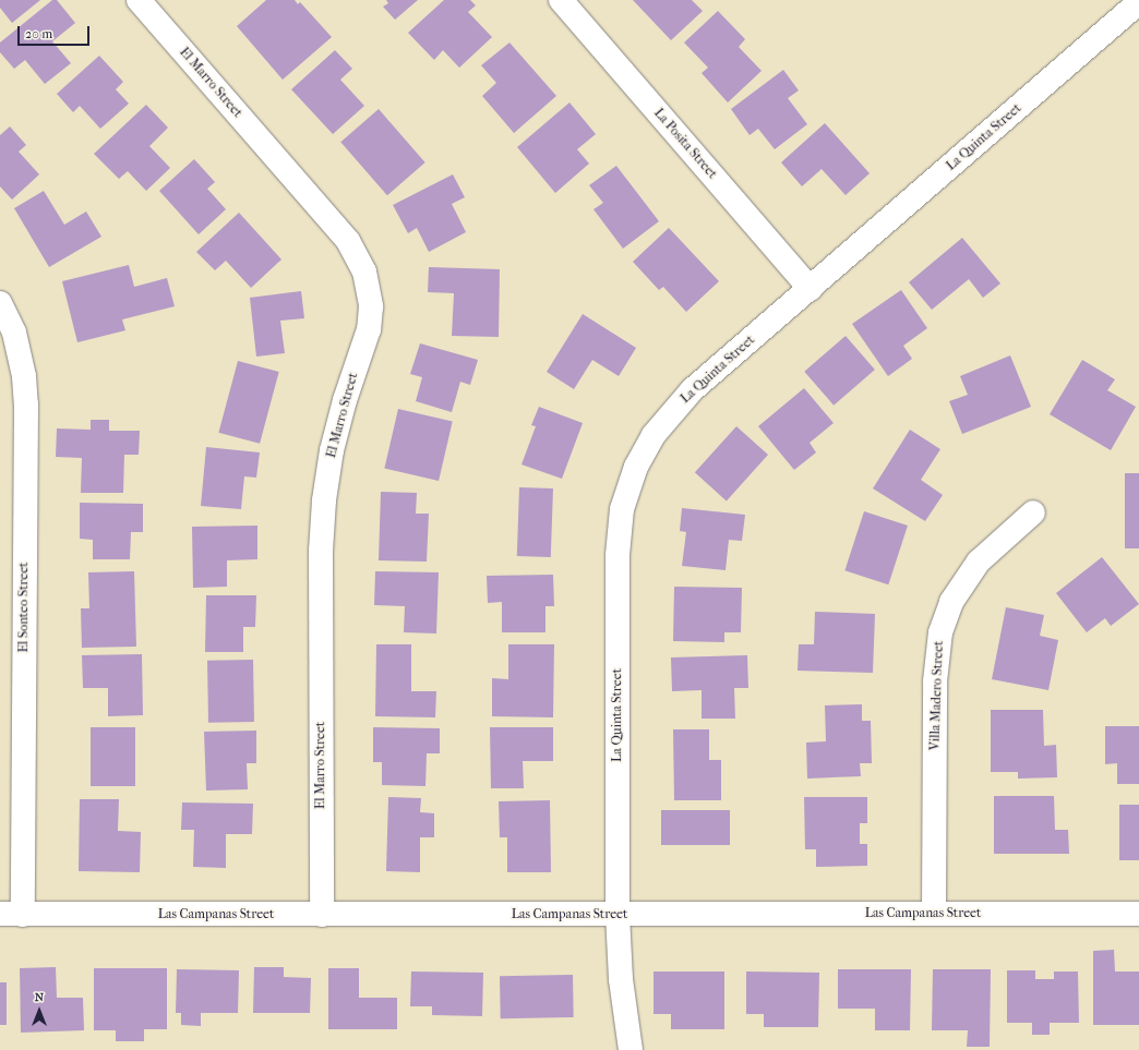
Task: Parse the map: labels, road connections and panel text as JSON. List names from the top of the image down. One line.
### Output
{"streets":{"street":["El Marro Street","La Quinta Street","La Posita Street","El Sonteo Street","Villa Madero Street","Las Campanas Street"]},"crossings":[["El Marro Street","Las Campanas Street"],["La Quinta Street","La Posita Street"],["La Quinta Street","Las Campanas Street"],["El Sonteo Street","Las Campanas Street"],["Villa Madero Street","Las Campanas Street"]],"scale_bar":"20 m","north":"top"}
